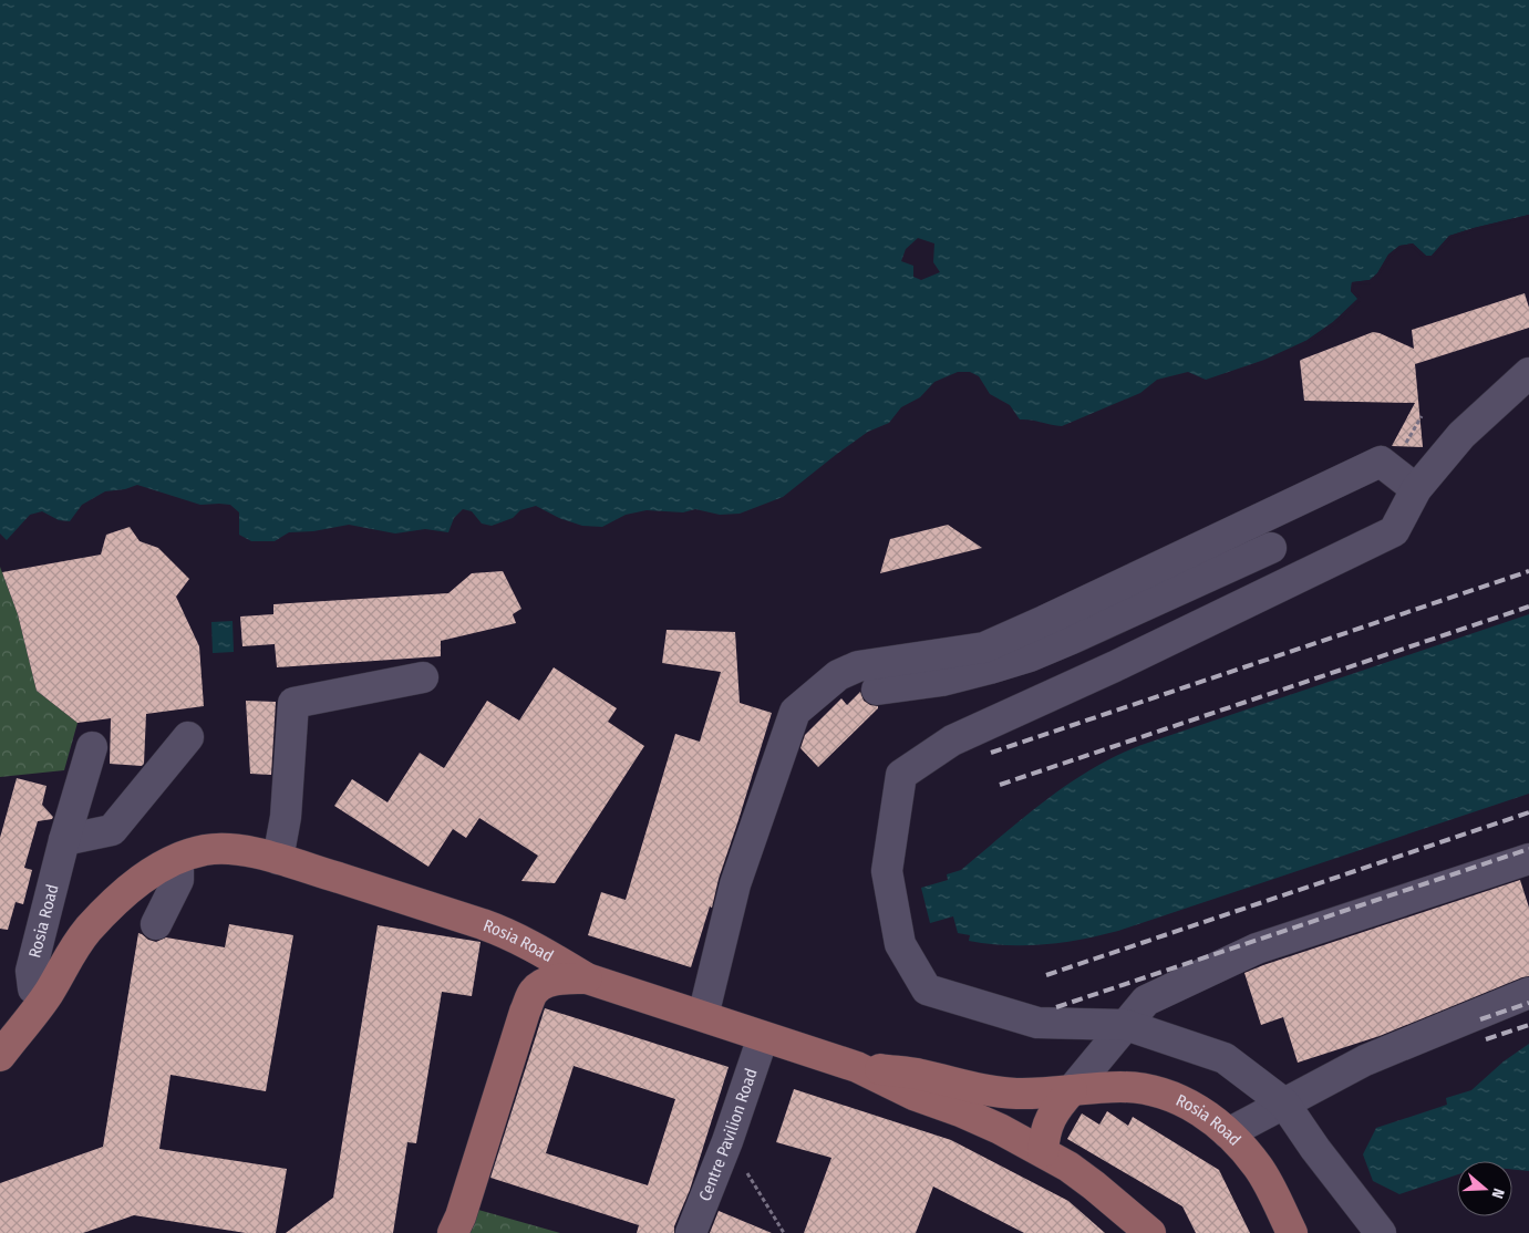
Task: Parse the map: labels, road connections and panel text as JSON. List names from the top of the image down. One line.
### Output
{"streets":{"main road":["Rosia Road"],"lane":["Centre Pavilion Road"]},"crossings":[["Rosia Road","Centre Pavilion Road"]],"north":"right"}
